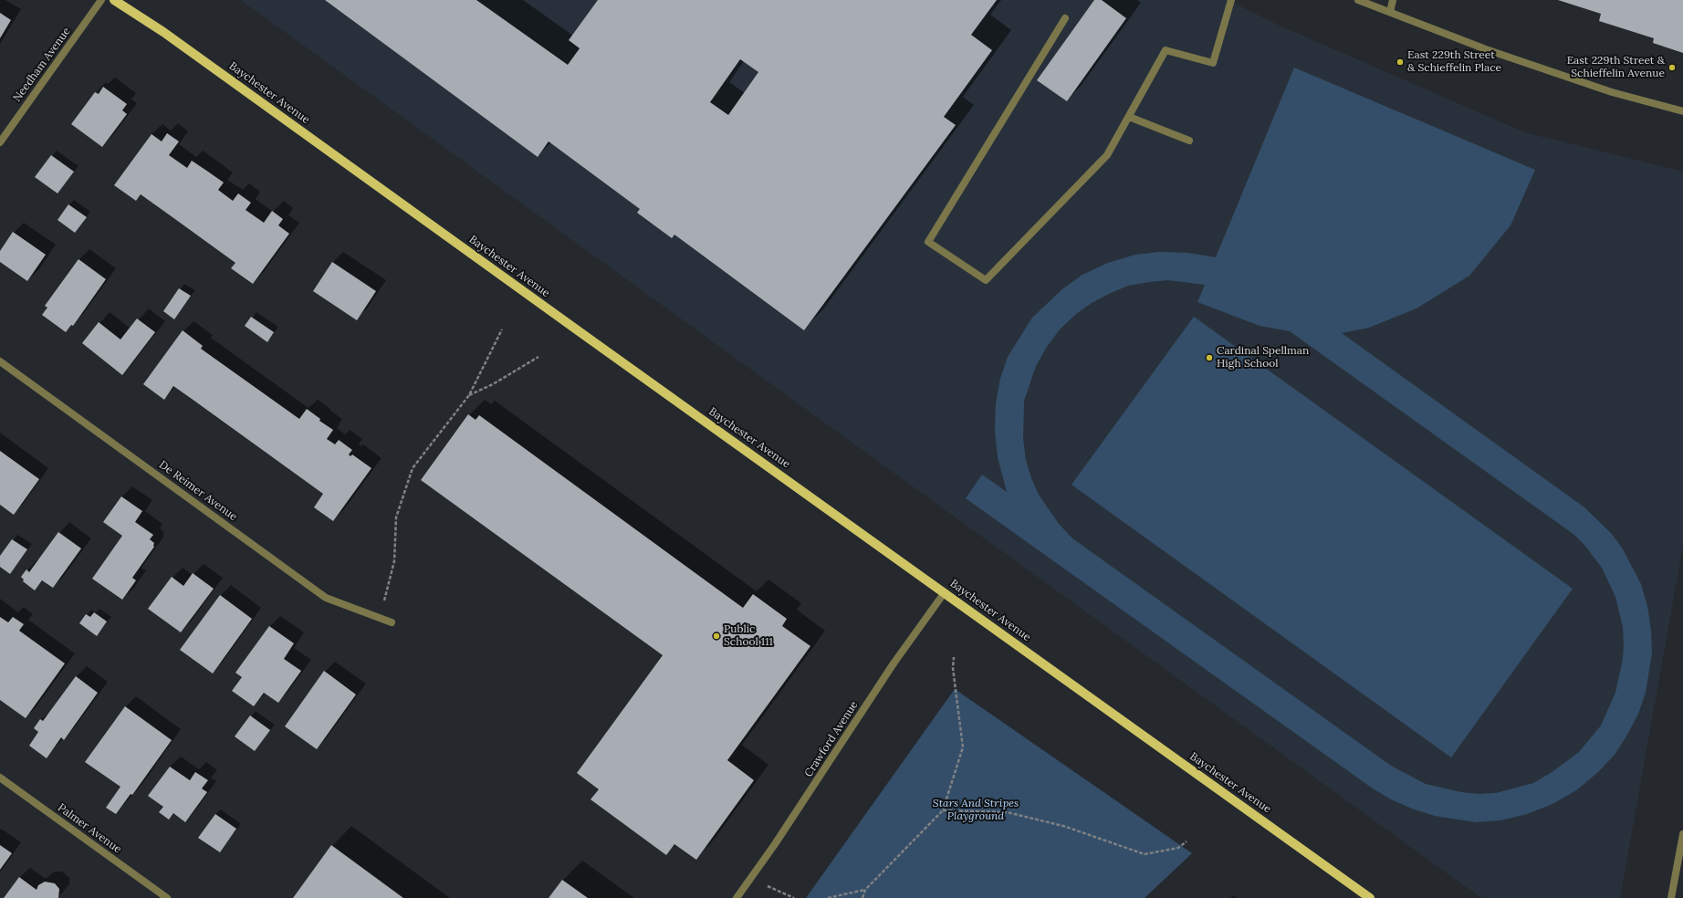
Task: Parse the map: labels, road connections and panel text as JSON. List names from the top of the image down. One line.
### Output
{"streets":{"main road":["Baychester Avenue"],"street":["Needham Avenue","De Reimer Avenue","Crawford Avenue","Palmer Avenue"]},"crossings":[["Baychester Avenue","Crawford Avenue"]],"parks":["Stars And Stripes Playground"],"places":["East 229th Street & Schieffelin Place","East 229th Street & Schieffelin Avenue","Cardinal Spellman High School","Public School 111"]}
